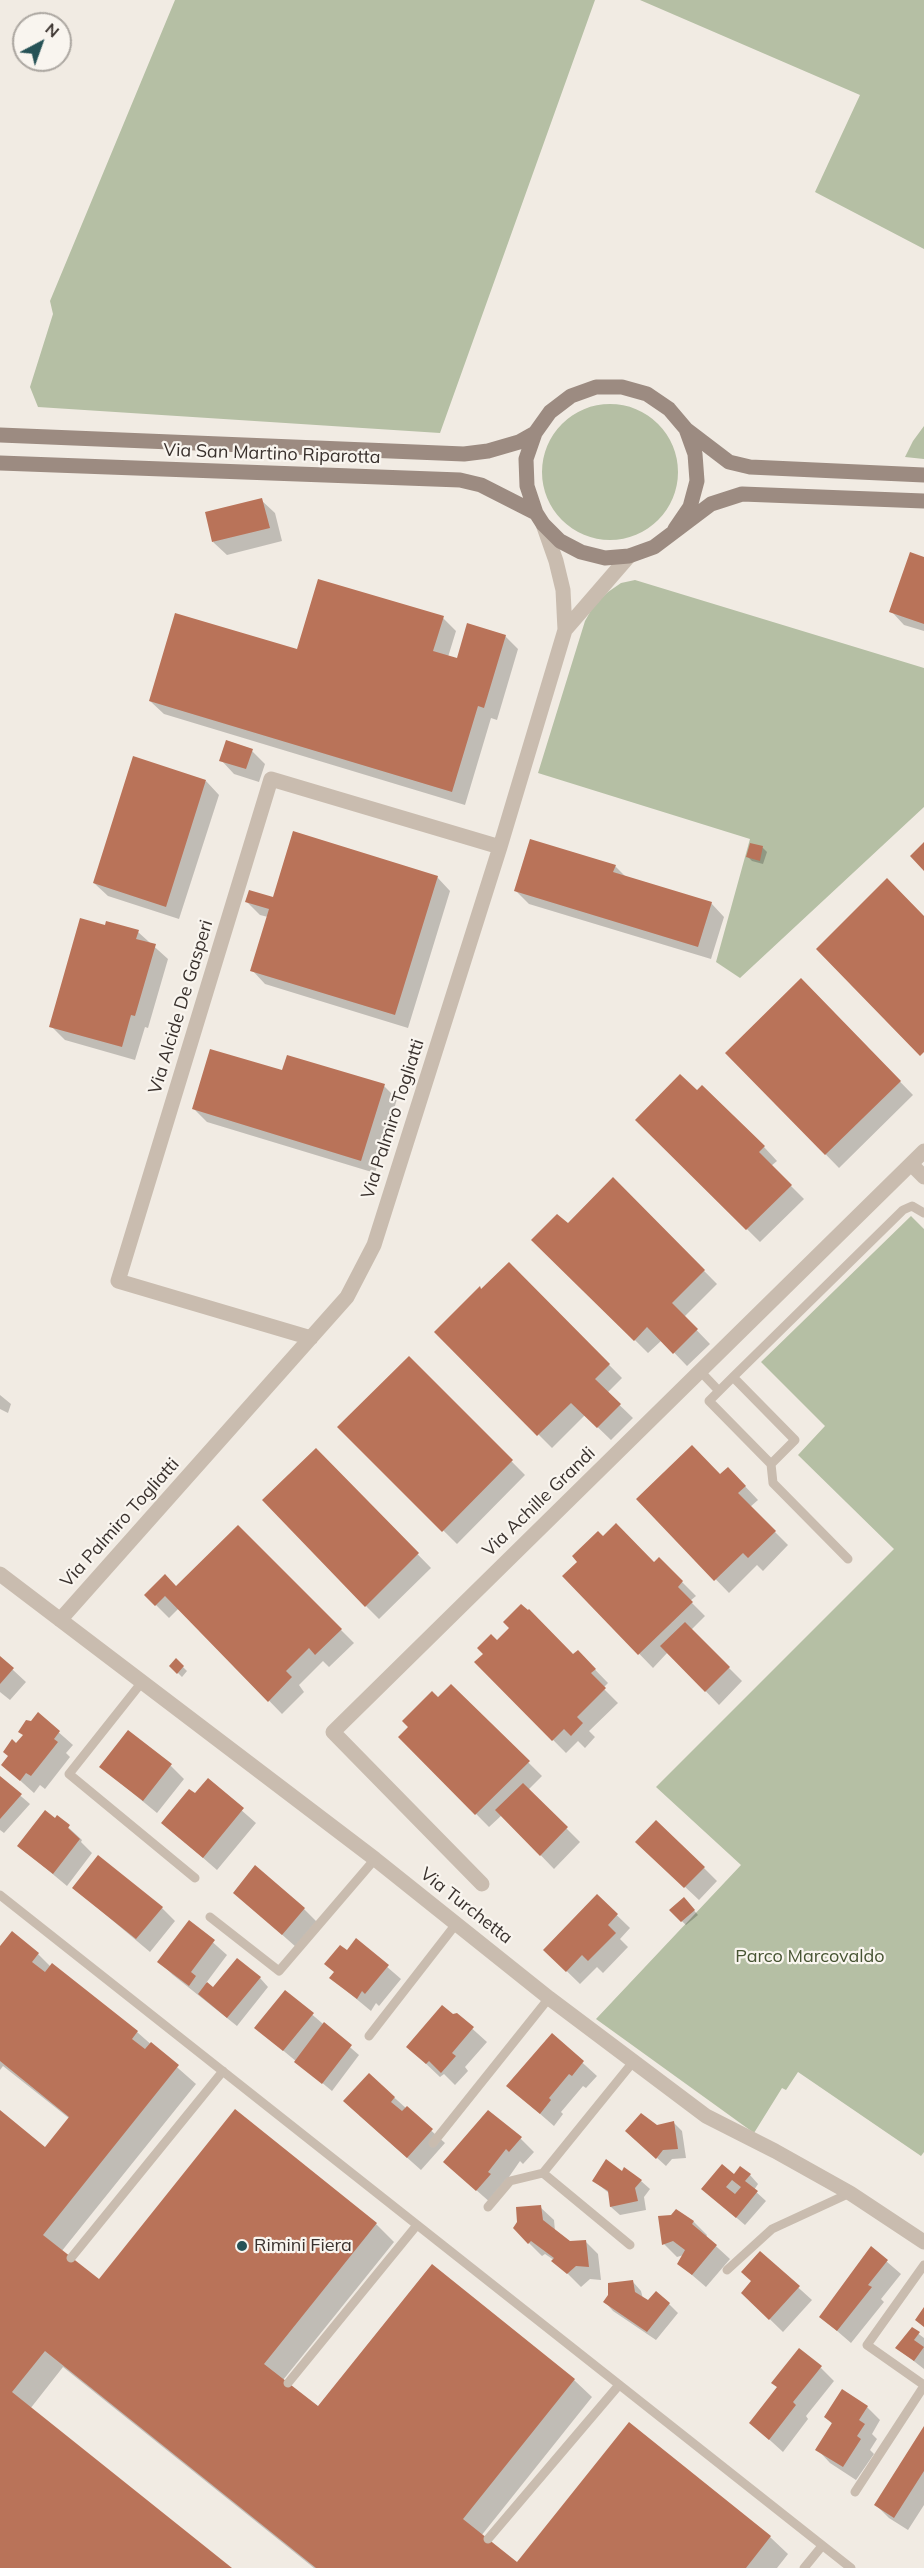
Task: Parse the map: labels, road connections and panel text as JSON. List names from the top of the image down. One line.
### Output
{"streets":{"street":["Via San Martino Riparotta","Via Alcide De Gasperi","Via Palmiro Togliatti","Via Achille Grandi","Via Turchetta"]},"crossings":[["Via San Martino Riparotta","Via Palmiro Togliatti"],["Via Alcide De Gasperi","Via Palmiro Togliatti"],["Via Palmiro Togliatti","Via Turchetta"]],"parks":["Parco Marcovaldo"],"places":["Rimini Fiera"],"north":"top right"}
